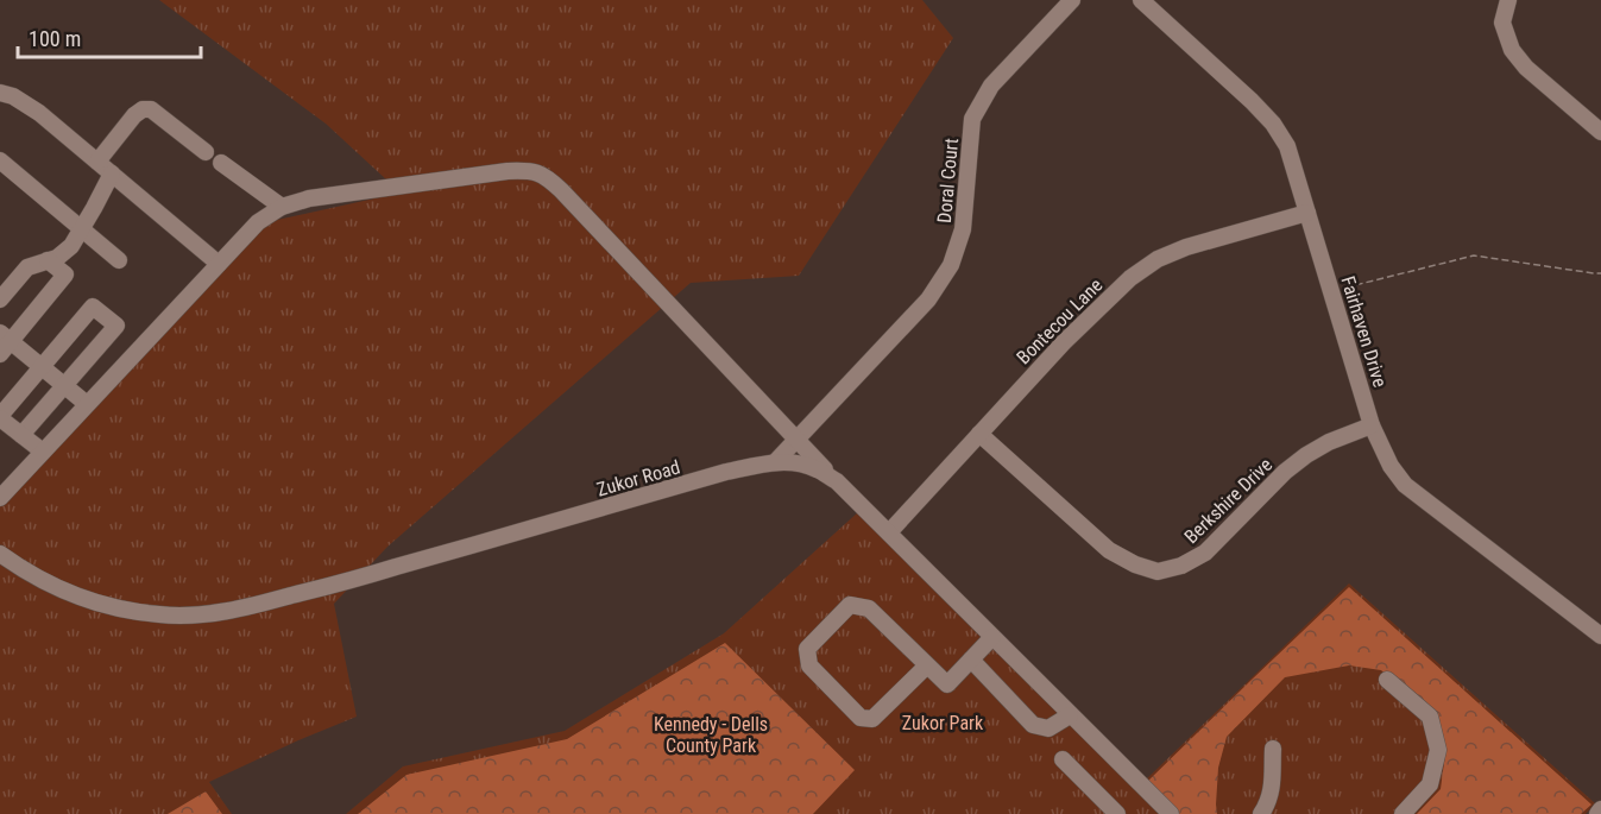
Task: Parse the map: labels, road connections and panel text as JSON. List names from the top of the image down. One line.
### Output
{"streets":{"street":["Doral Court","Bontecou Lane","Fairhaven Drive","Zukor Road","Berkshire Drive"]},"crossings":[["Doral Court","Zukor Road"],["Bontecou Lane","Fairhaven Drive"],["Bontecou Lane","Zukor Road"],["Bontecou Lane","Berkshire Drive"],["Fairhaven Drive","Berkshire Drive"]],"parks":["Zukor Park","Kennedy - Dells County Park"],"scale_bar":"100 m"}
